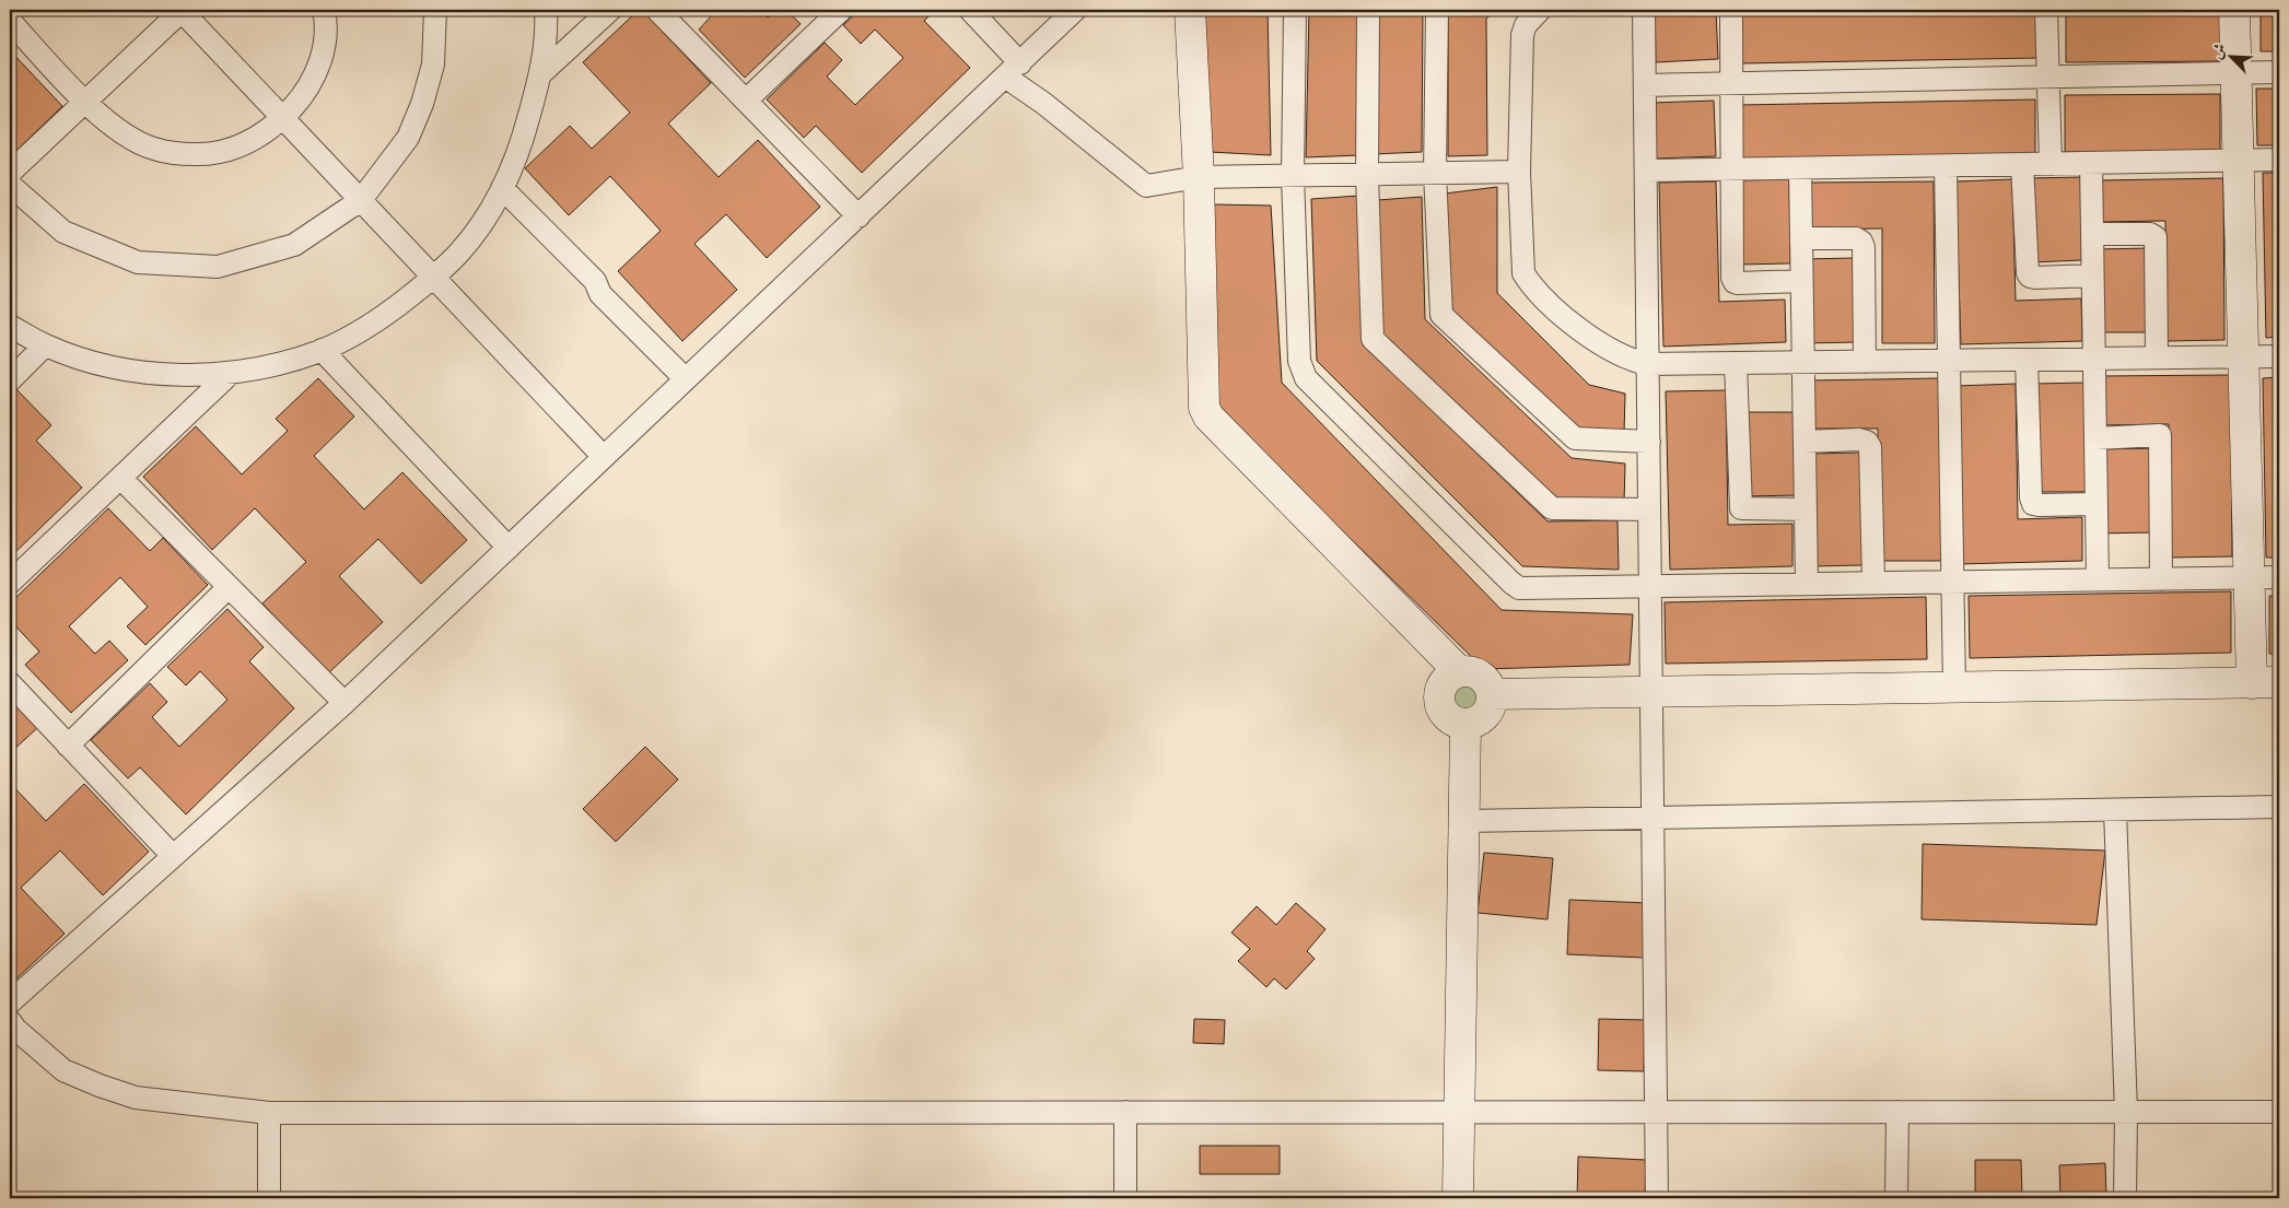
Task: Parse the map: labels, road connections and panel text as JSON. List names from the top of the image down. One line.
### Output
{"north":"top left"}
